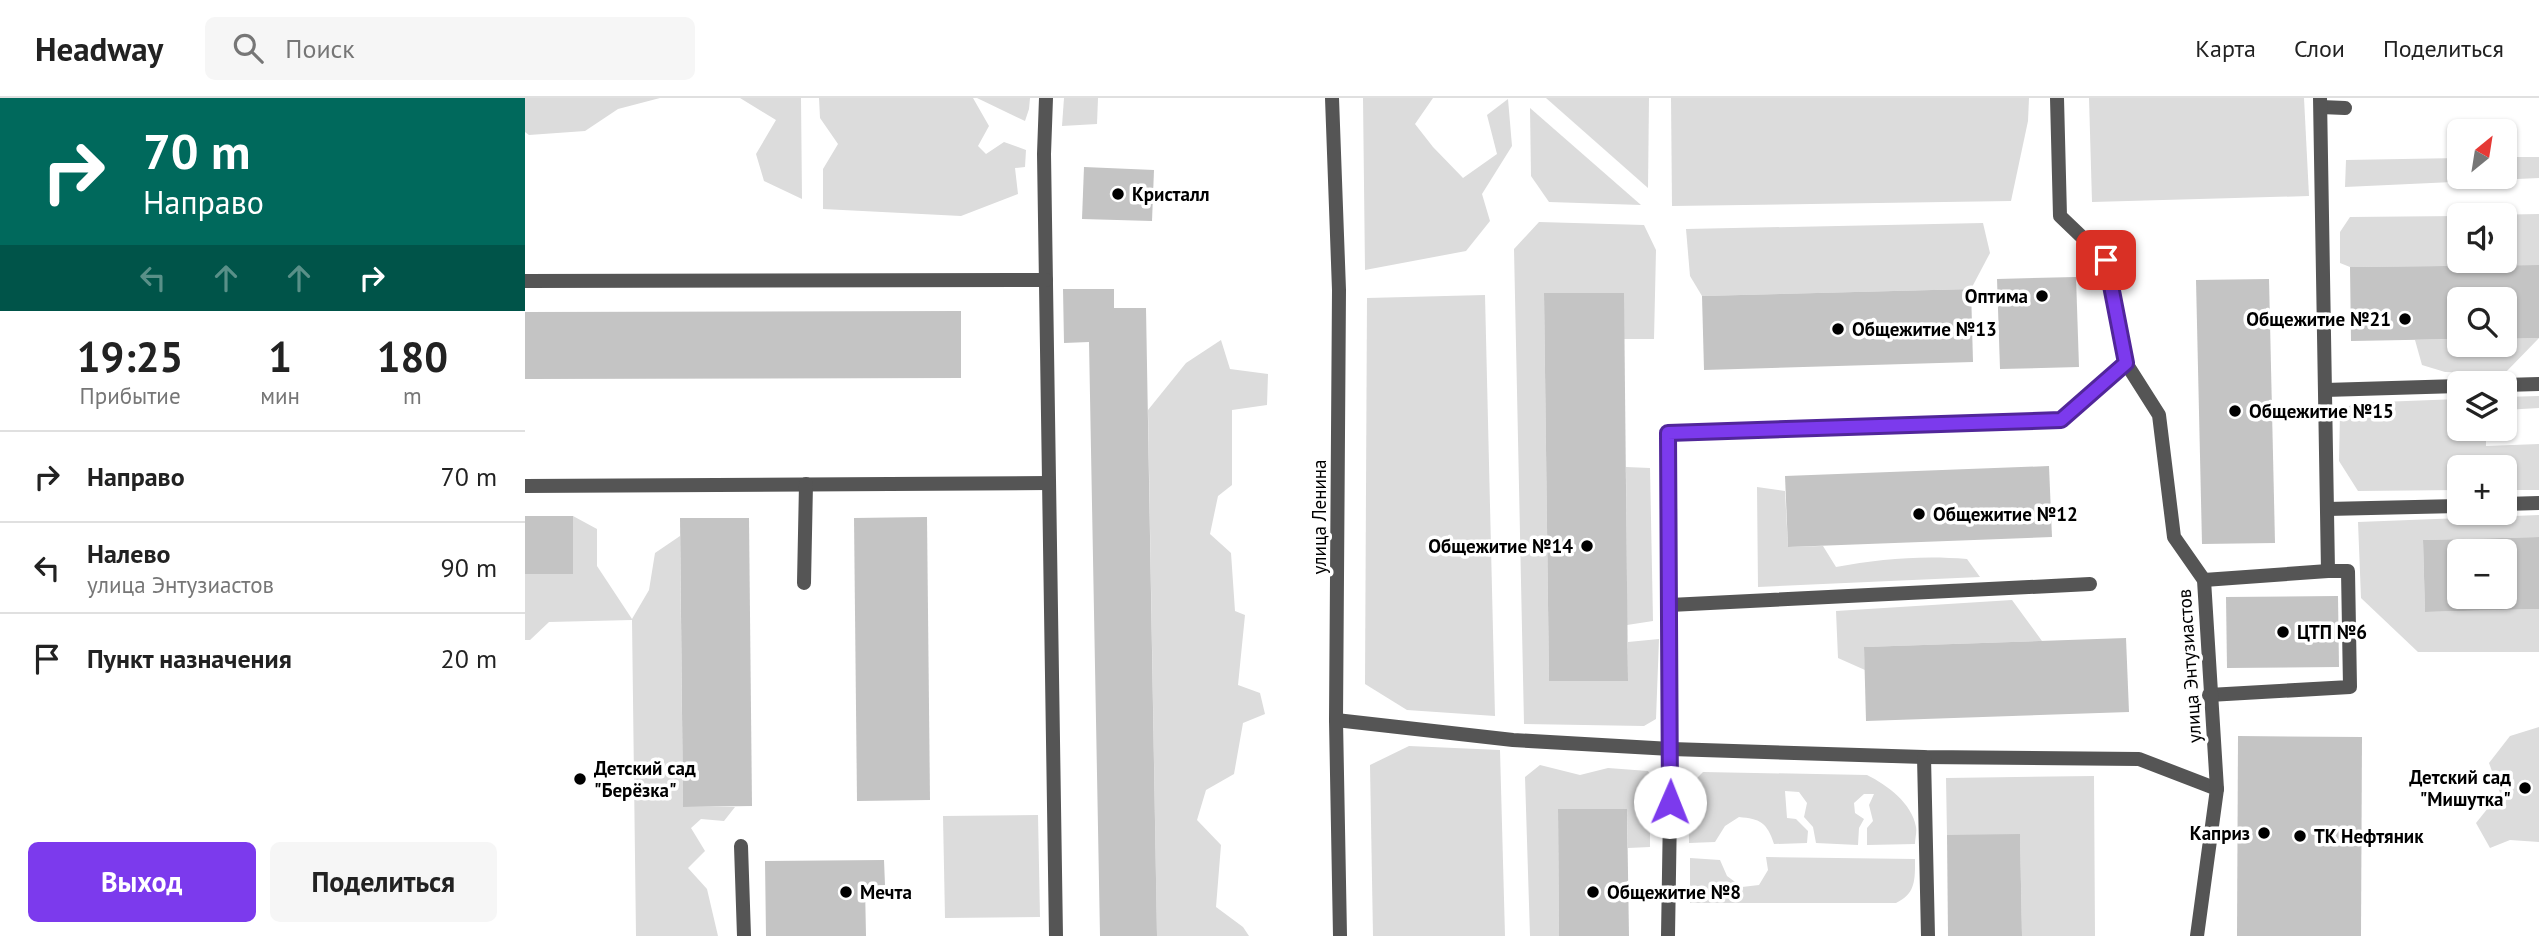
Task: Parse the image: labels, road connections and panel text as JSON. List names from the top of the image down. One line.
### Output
{"streets":{"street":["улица Ленина","улица Энтузиастов"]},"places":["Кристалл","Оптима","Общежитие №21","Общежитие №13","Общежитие №15","Общежитие №12","Общежитие №14","ЦТП №6","Детский сад \"Берёзка\"","Детский сад \"Мишутка\"","Каприз","ТК Нефтяник","Мечта","Общежитие №8"],"north":"top right","page":{"header":"Headway","search":"Поиск","nav":["Карта","Слои","Поделиться"],"turn":["70 m","Направо"],"map_buttons":["+","−"],"eta":["19:25","Прибытие","1","мин","180","m"],"list":[{"name":"Направо","value":"70 m"},{"name":"Налево","note":"улица Энтузиастов","value":"90 m"},{"name":"Пункт назначения","value":"20 m"}],"buttons":["Выход","Поделиться"]}}
